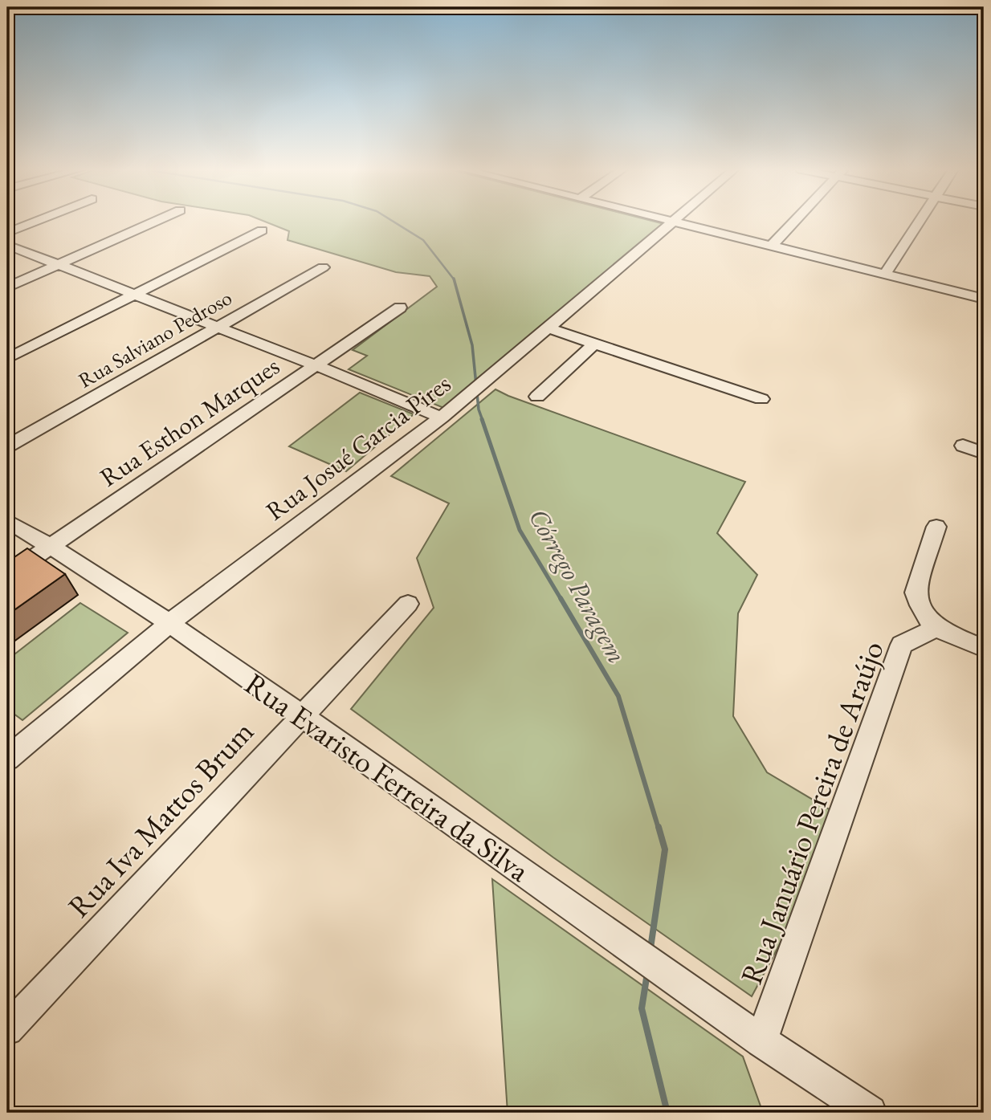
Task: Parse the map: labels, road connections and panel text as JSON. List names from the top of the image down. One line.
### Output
{"streets":{"street":["Rua Salviano Pedroso","Rua Esthon Marques","Rua Josué Garcia Pires","Rua Evaristo Ferreira da Silva","Rua Januário Pereira de Araújo","Rua Iva Mattos Brum"]},"crossings":[["Rua Esthon Marques","Rua Evaristo Ferreira da Silva"],["Rua Josué Garcia Pires","Rua Evaristo Ferreira da Silva"],["Rua Evaristo Ferreira da Silva","Rua Januário Pereira de Araújo"],["Rua Evaristo Ferreira da Silva","Rua Iva Mattos Brum"]],"water":["Córrego Paragem"]}
